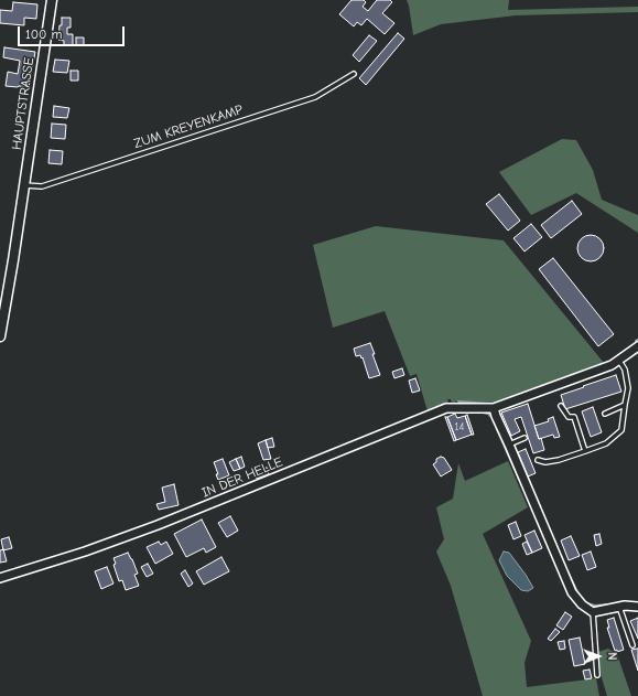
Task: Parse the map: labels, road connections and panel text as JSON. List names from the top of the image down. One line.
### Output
{"streets":{"street":["HAUPTSTRASSE","IN DER HELLE"],"lane":["ZUM KREYENKAMP"]},"crossings":[["HAUPTSTRASSE","ZUM KREYENKAMP"]],"house_numbers":["14"],"scale_bar":"100 m","north":"right"}
